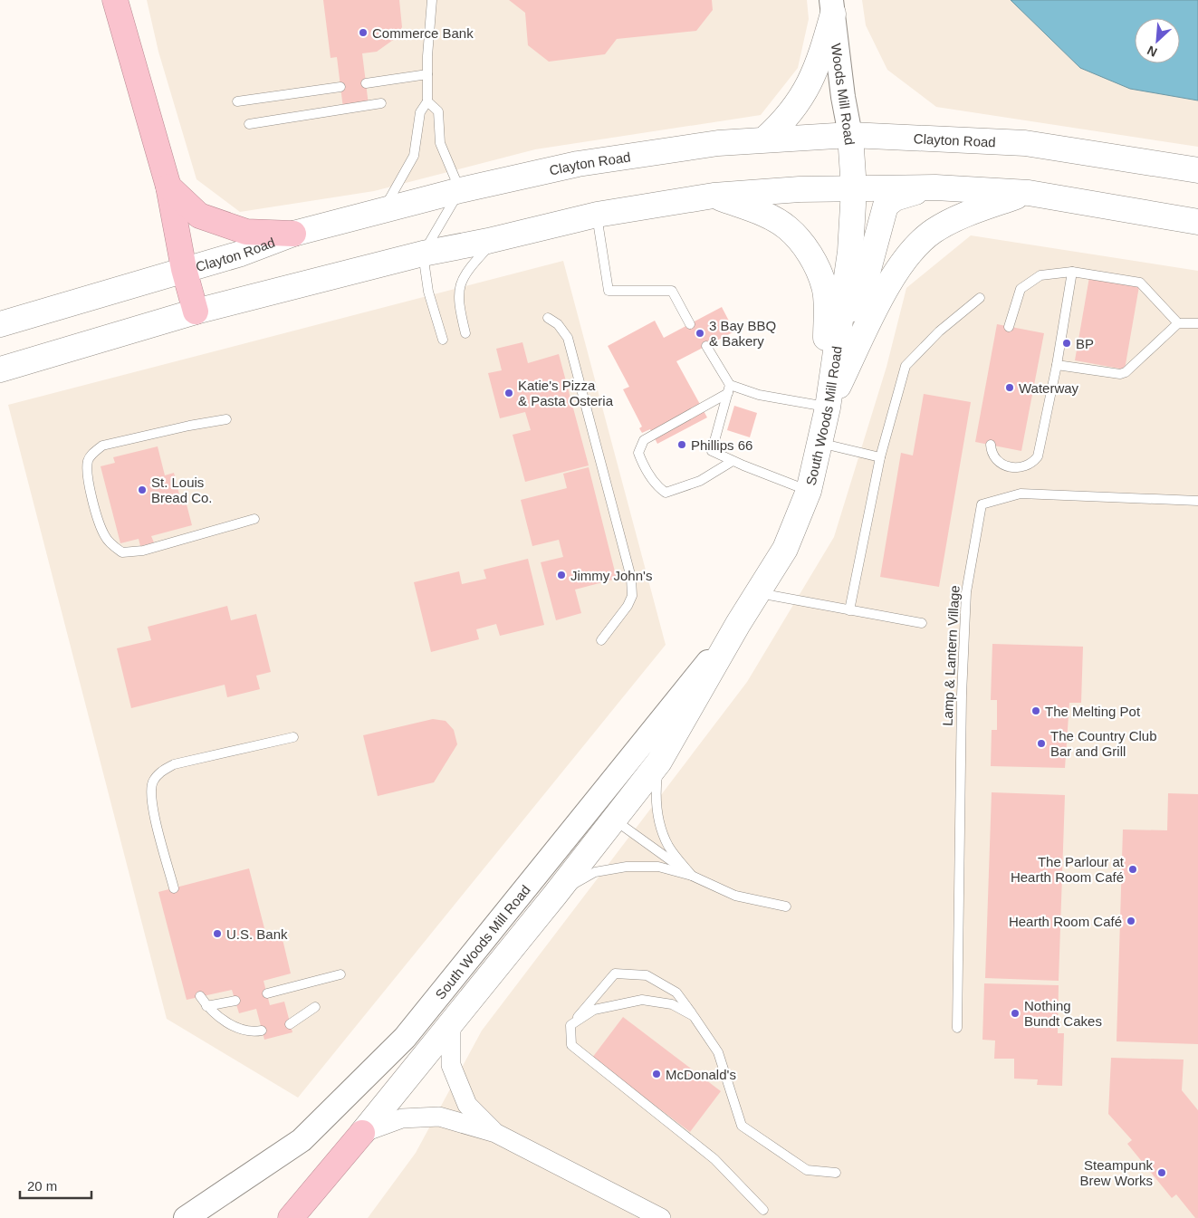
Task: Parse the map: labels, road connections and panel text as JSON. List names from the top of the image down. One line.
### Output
{"streets":{"main road":["Woods Mill Road","Clayton Road","South Woods Mill Road"],"lane":["Lamp & Lantern Village"]},"crossings":[["Woods Mill Road","Clayton Road"],["Woods Mill Road","South Woods Mill Road"]],"places":["Commerce Bank","3 Bay BBQ & Bakery","BP","Waterway","Katie's Pizza & Pasta Osteria","Phillips 66","St. Louis Bread Co.","Jimmy John's","The Melting Pot","The Country Club Bar and Grill","The Parlour at Hearth Room Café","Hearth Room Café","U.S. Bank","Nothing Bundt Cakes","McDonald's","Steampunk Brew Works"],"scale_bar":"20 m","north":"bottom left"}
